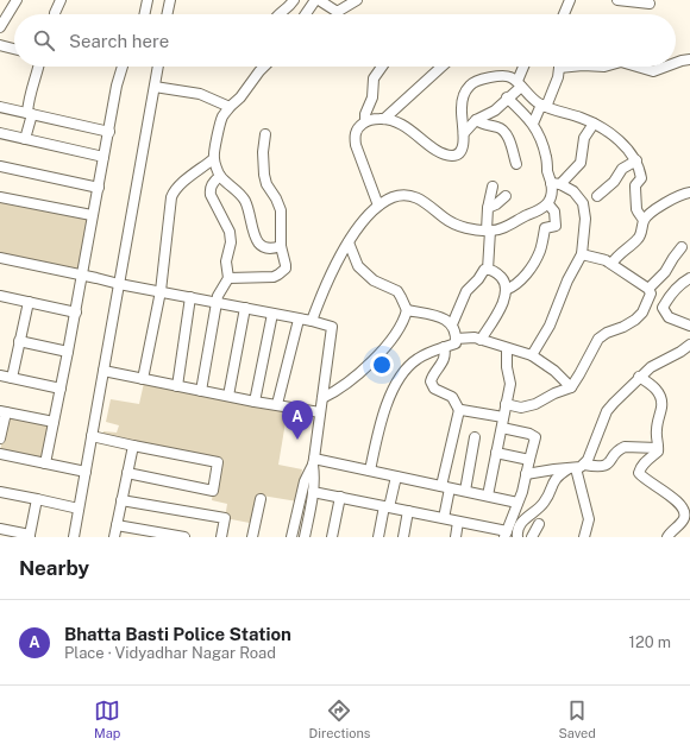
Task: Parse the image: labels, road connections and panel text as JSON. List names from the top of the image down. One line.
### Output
{"page":{"search":"Search here","pins":"A","heading":"Nearby","list":[{"mark":"A","name":"Bhatta Basti Police Station","note":"Place · Vidyadhar Nagar Road","value":"120 m"}],"nav":["Map","Directions","Saved"]}}
